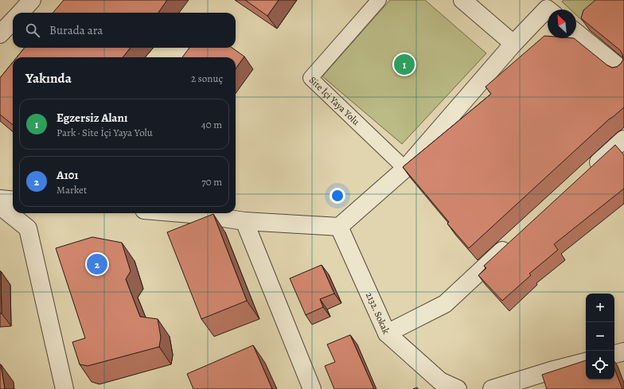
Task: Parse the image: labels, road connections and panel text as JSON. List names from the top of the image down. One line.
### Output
{"streets":{"street":["Site İçi Yaya Yolu","2132. Sokak"]},"north":"top left","page":{"search":"Burada ara","pins":["1","2"],"heading":["Yakında","2 sonuç"],"list":[{"mark":"1","name":"Egzersiz Alanı","note":"Park · Site İçi Yaya Yolu","value":"40 m"},{"mark":"2","name":"A101","note":"Market","value":"70 m"}],"map_buttons":["+","−"]}}
